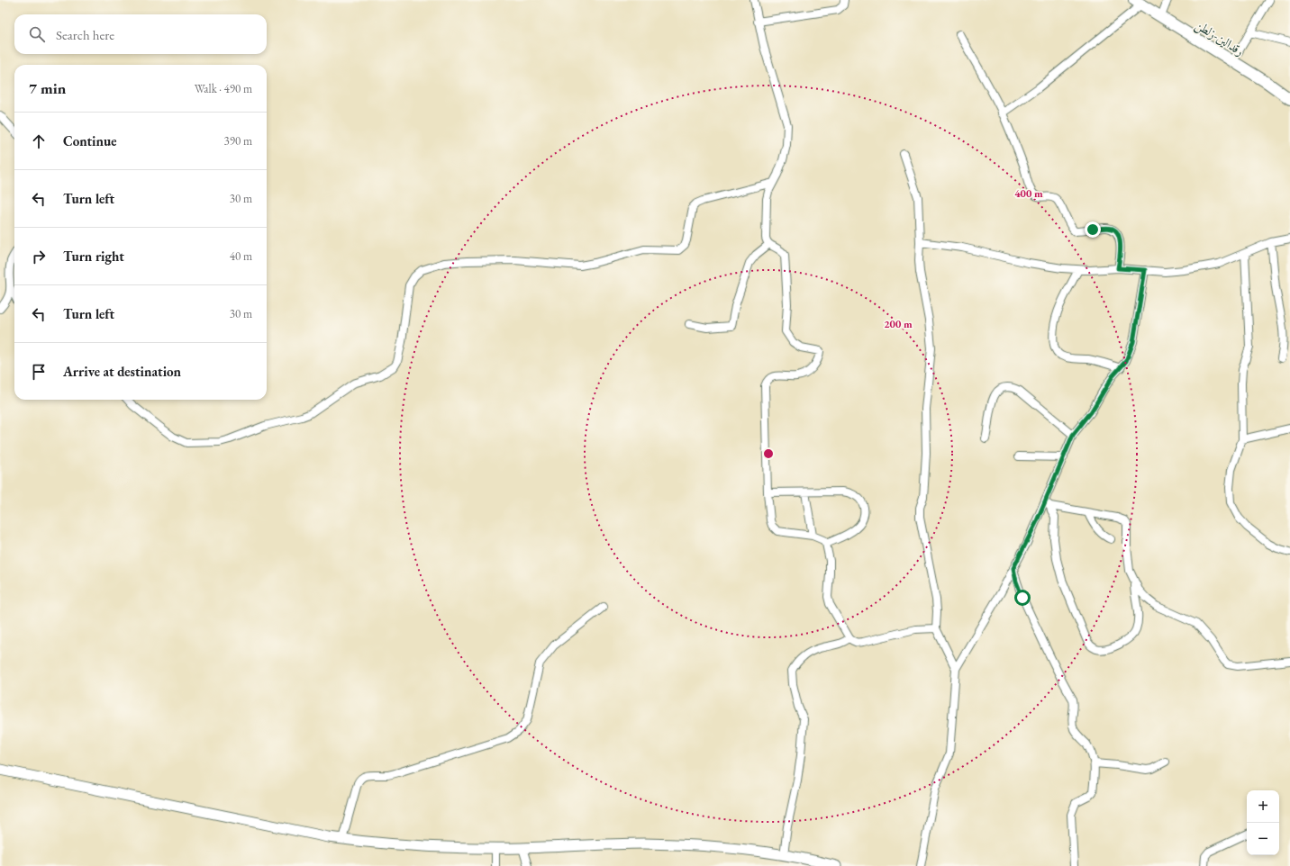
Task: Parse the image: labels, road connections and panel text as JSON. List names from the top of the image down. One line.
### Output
{"streets":{"main road":["رقدالين-زلطن"]},"page":{"search":"Search here","heading":["7 min","Walk · 490 m"],"list":[["Continue","390 m"],["Turn left","30 m"],["Turn right","40 m"],["Turn left","30 m"],"Arrive at destination"],"map_buttons":["+","−"]},"rings":["400 m","200 m"]}
